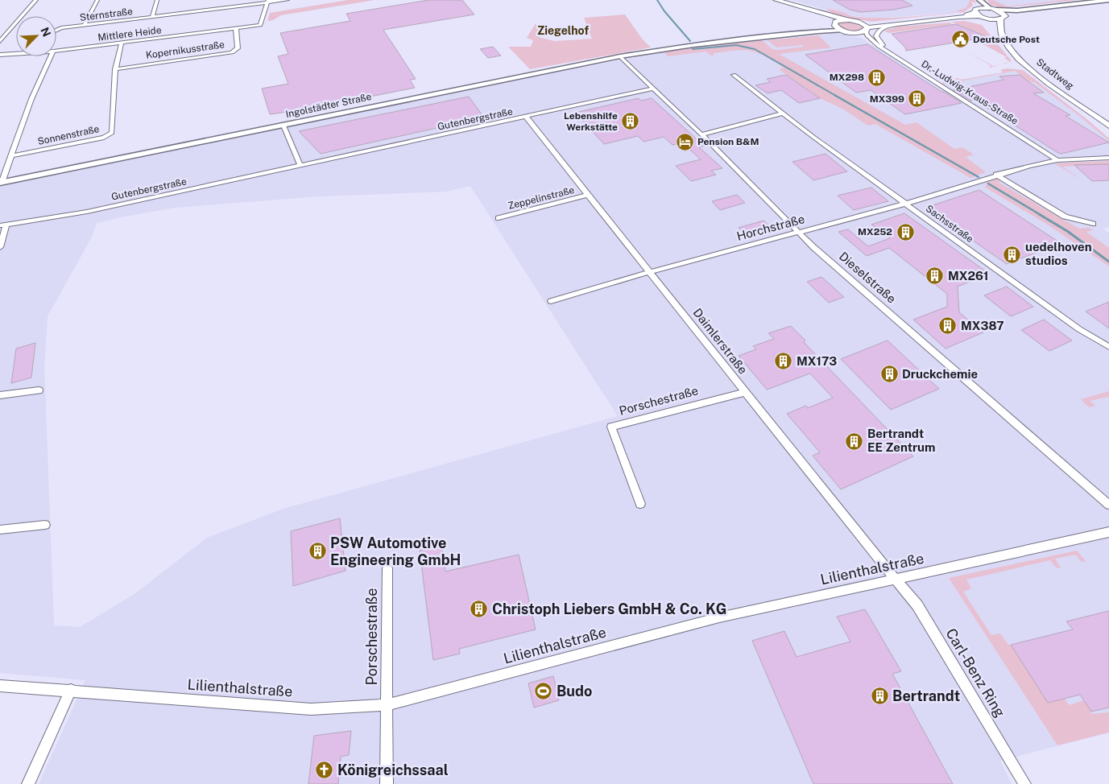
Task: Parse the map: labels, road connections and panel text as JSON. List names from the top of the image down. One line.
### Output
{"streets":{"main road":["Stadtweg"],"street":["Sternstraße","Mittlere Heide","Kopernikusstraße","Dr.-Ludwig-Kraus-Straße","Ingolstädter Straße","Gutenbergstraße","Sonnenstraße","Zeppelinstraße","Sachsstraße","Horchstraße","Dieselstraße","Daimlerstraße","Porschestraße","Lilienthalstraße","Carl-Benz Ring"]},"crossings":[["Sternstraße","Mittlere Heide"],["Mittlere Heide","Kopernikusstraße"],["Mittlere Heide","Sonnenstraße"],["Kopernikusstraße","Sonnenstraße"],["Dr.-Ludwig-Kraus-Straße","Horchstraße"],["Ingolstädter Straße","Dieselstraße"],["Gutenbergstraße","Dieselstraße"],["Gutenbergstraße","Daimlerstraße"],["Zeppelinstraße","Daimlerstraße"],["Sachsstraße","Horchstraße"],["Horchstraße","Dieselstraße"],["Horchstraße","Daimlerstraße"],["Daimlerstraße","Porschestraße"],["Daimlerstraße","Lilienthalstraße"],["Daimlerstraße","Carl-Benz Ring"],["Porschestraße","Lilienthalstraße"],["Lilienthalstraße","Carl-Benz Ring"]],"districts":["Ziegelhof"],"places":{"public building":["Deutsche Post"],"building":["MX298","MX399","Lebenshilfe Werkstätte","MX252","uedelhoven studios","MX261","MX387","MX173","Druckchemie","Bertrandt EE Zentrum","PSW Automotive Engineering GmbH","Christoph Liebers GmbH & Co. KG","Bertrandt"],"hotel":["Pension B&M"],"sports":["Budo"],"church":["Königreichssaal"]},"north":"top right"}
